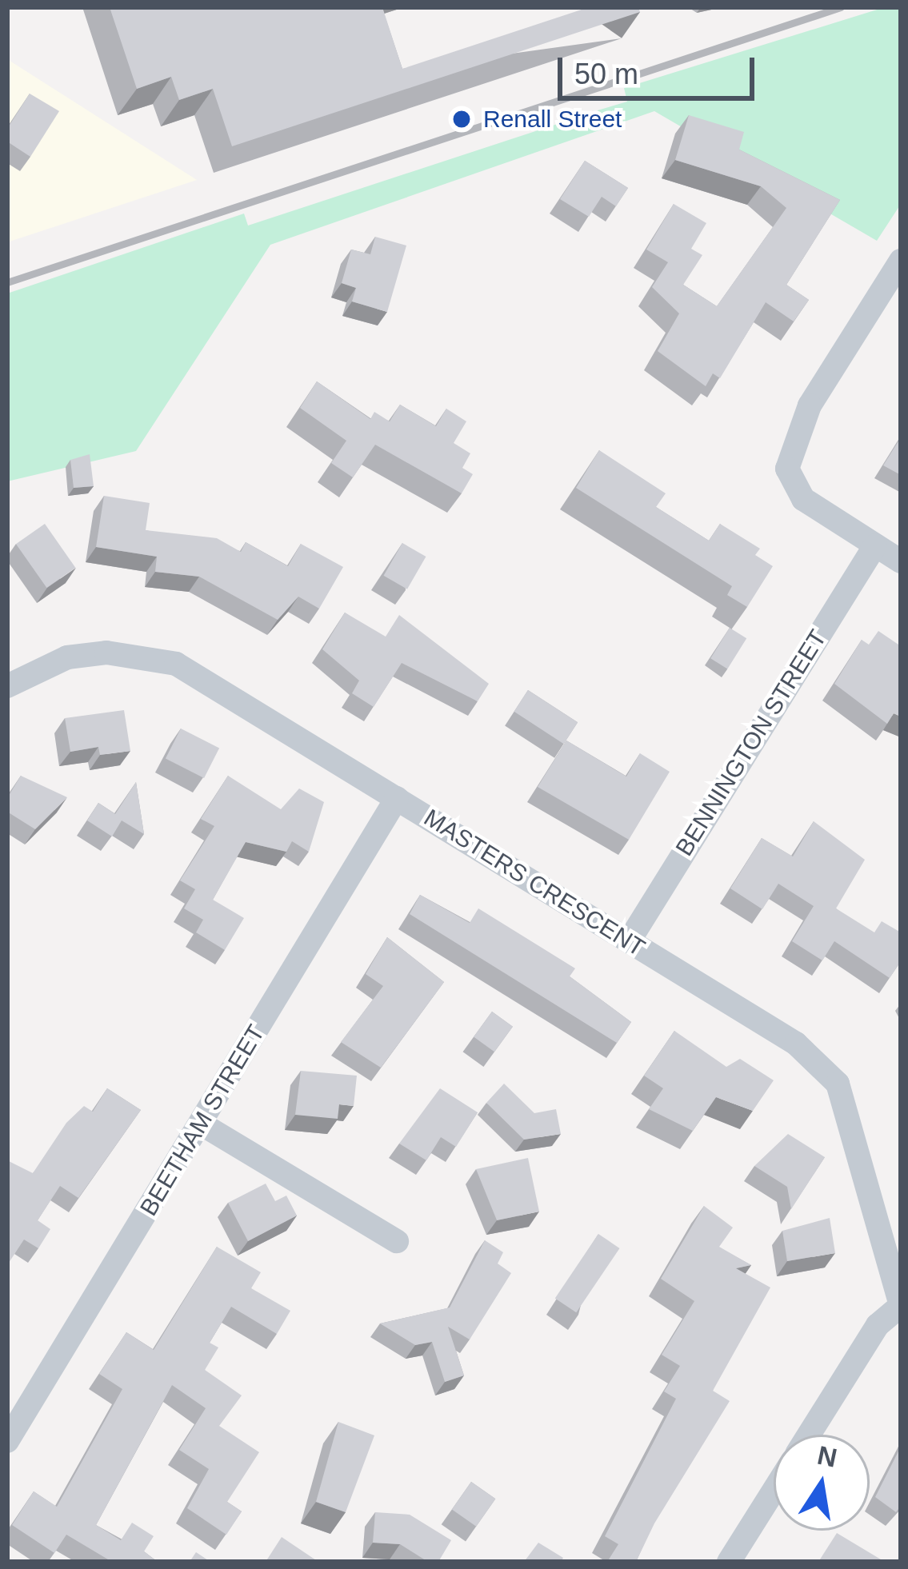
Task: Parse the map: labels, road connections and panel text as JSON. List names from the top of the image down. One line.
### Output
{"streets":{"street":["BENNINGTON STREET","MASTERS CRESCENT","BEETHAM STREET"]},"crossings":[["BENNINGTON STREET","MASTERS CRESCENT"],["MASTERS CRESCENT","BEETHAM STREET"]],"places":["Renall Street"],"scale_bar":"50 m","north":"top"}
